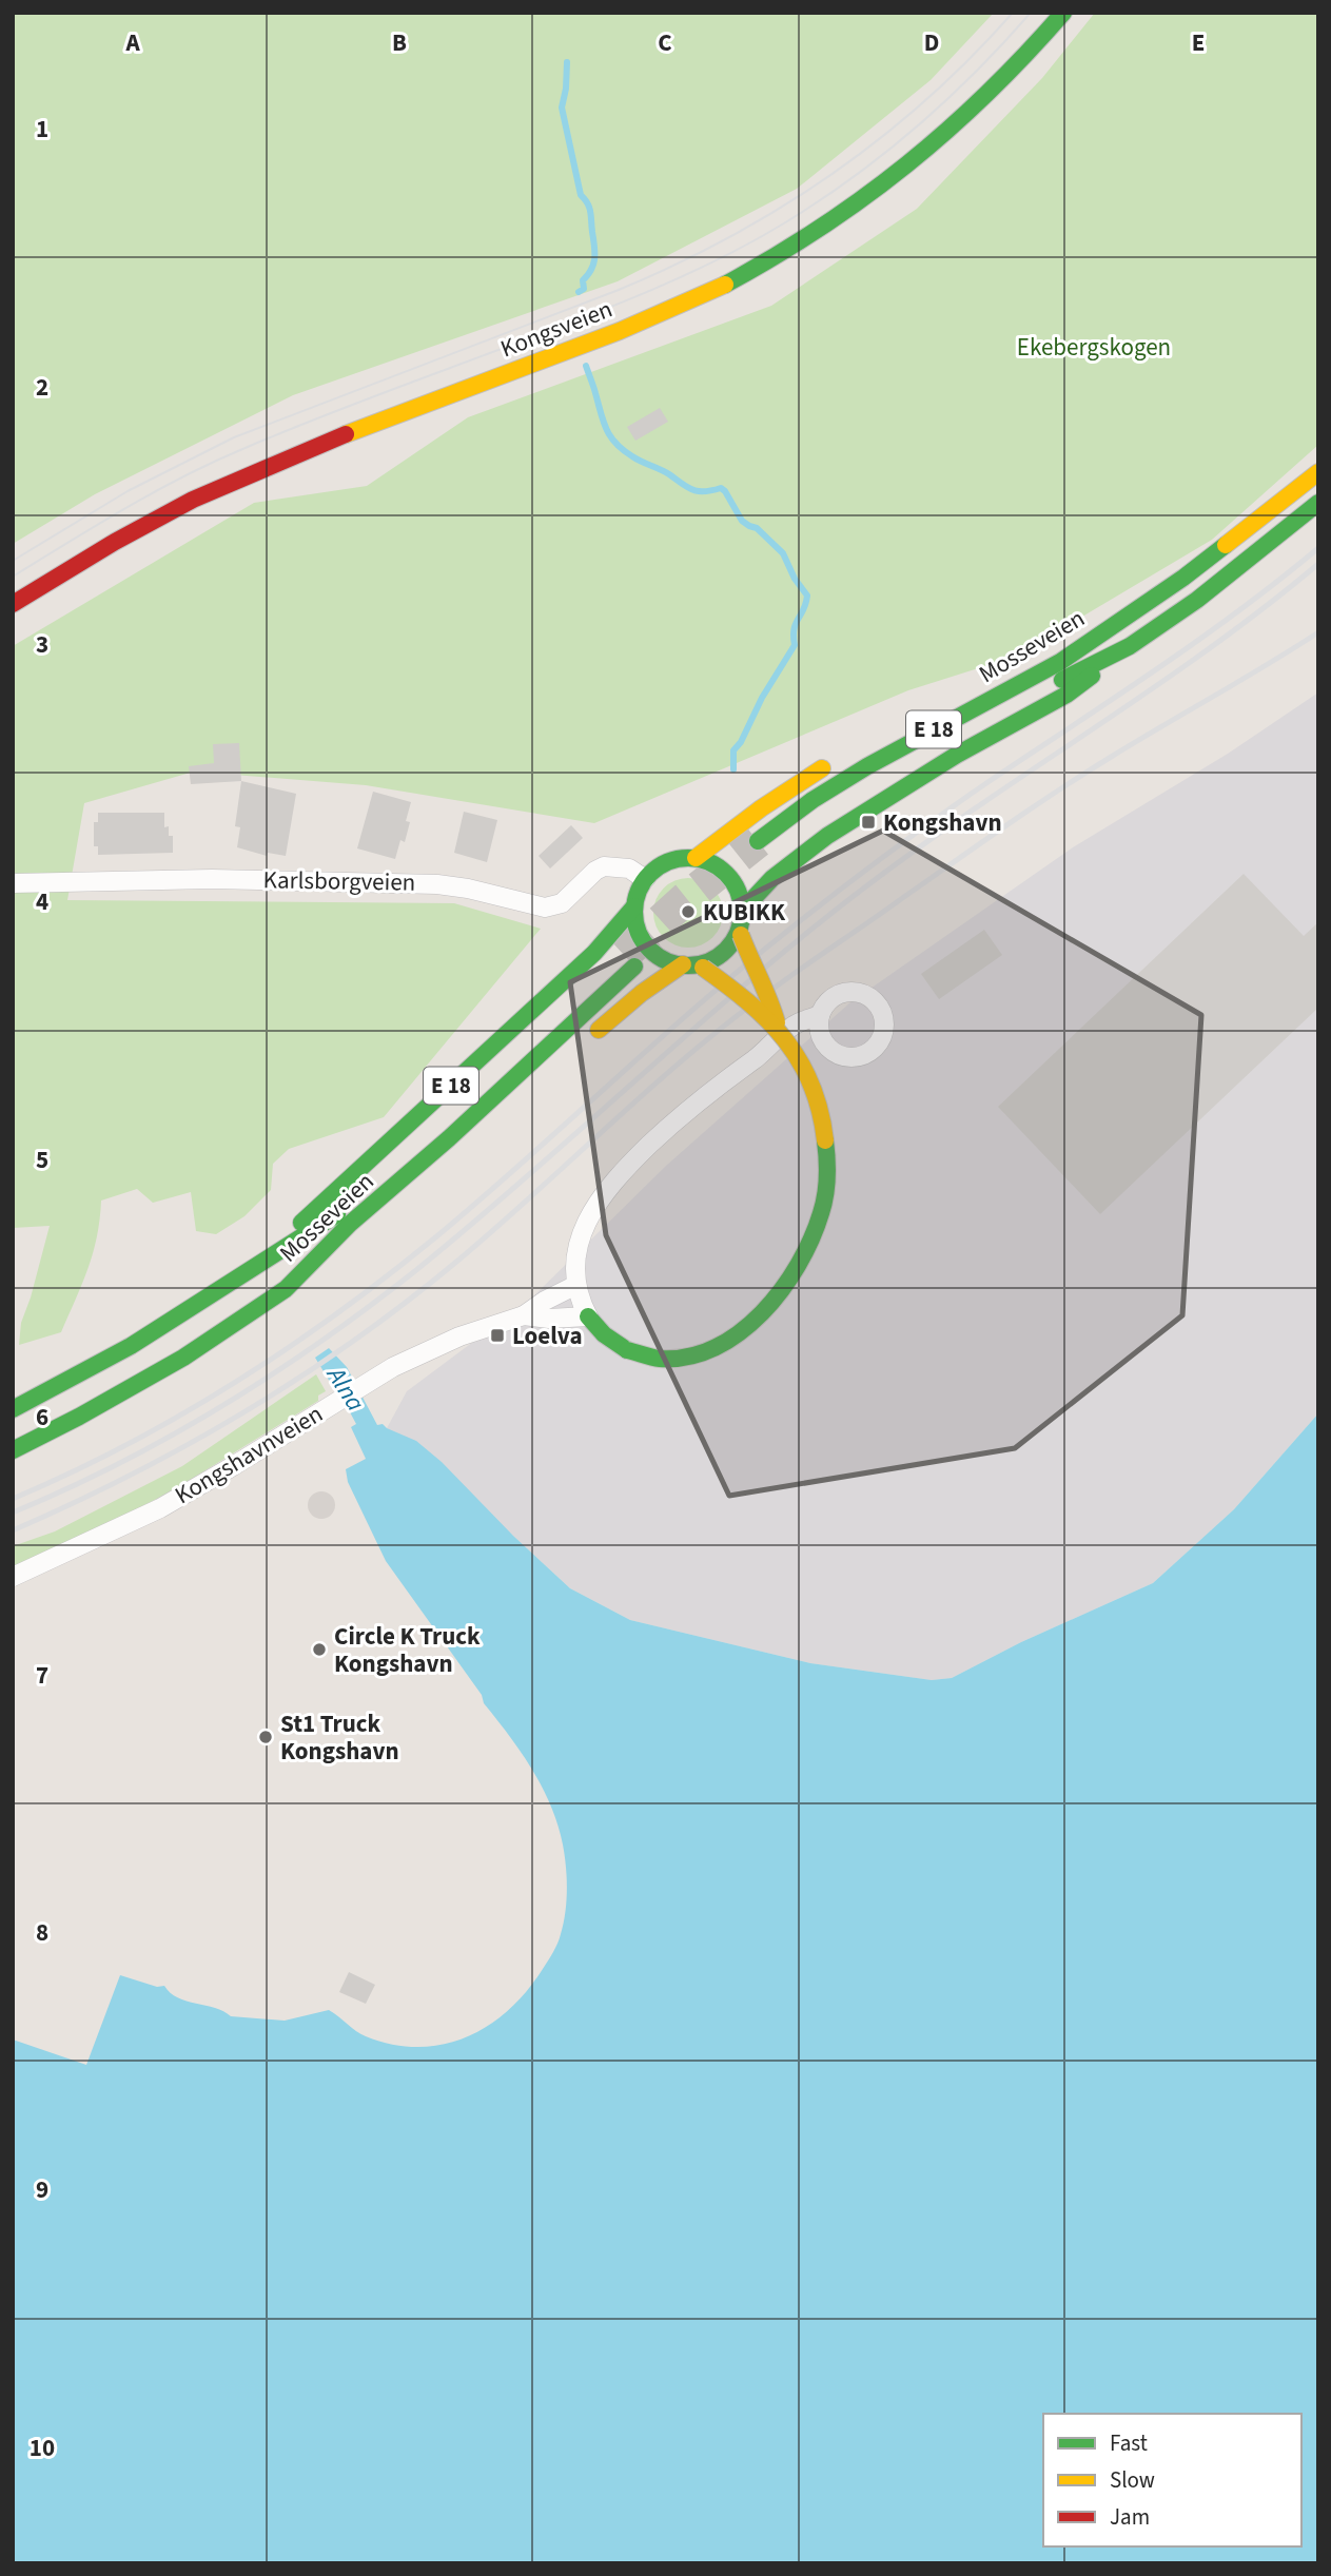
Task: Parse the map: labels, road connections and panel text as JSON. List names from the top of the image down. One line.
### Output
{"streets":{"main road":["Kongsveien","Mosseveien","E 18"],"street":["Karlsborgveien","Kongshavnveien"]},"crossings":[["Mosseveien","E 18"],["E 18","Karlsborgveien"]],"water":["Alna"],"parks":["Ekebergskogen"],"places":{"transit":["Kongshavn","Loelva"],"other":["KUBIKK","Circle K Truck Kongshavn","St1 Truck Kongshavn"]},"legend":["Fast","Slow","Jam"],"grid":{"columns":["A","B","C","D","E"],"rows":["1","2","3","4","5","6","7","8","9","10"]}}
